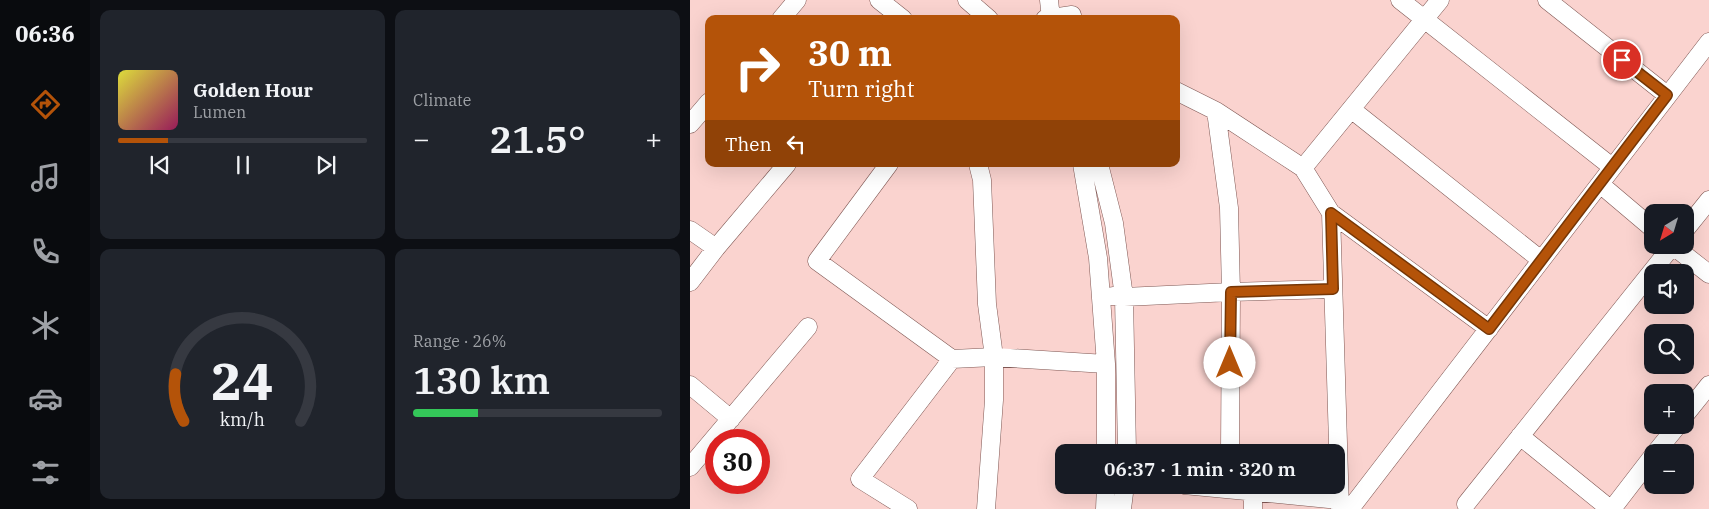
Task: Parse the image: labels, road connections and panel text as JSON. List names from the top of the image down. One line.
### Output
{"north":"bottom left","page":{"tabs":"06:36","tile":["Climate",["Range · 26%","130 km"]],"turn":["30 m","Turn right"],"song":["Golden Hour","Lumen"],"heat":["−","21.5°","+"],"then":"Then","map_buttons":["+","−"],"limit":"30","trip":"06:37 · 1 min · 320 m","gauge":["24","km/h"]}}
